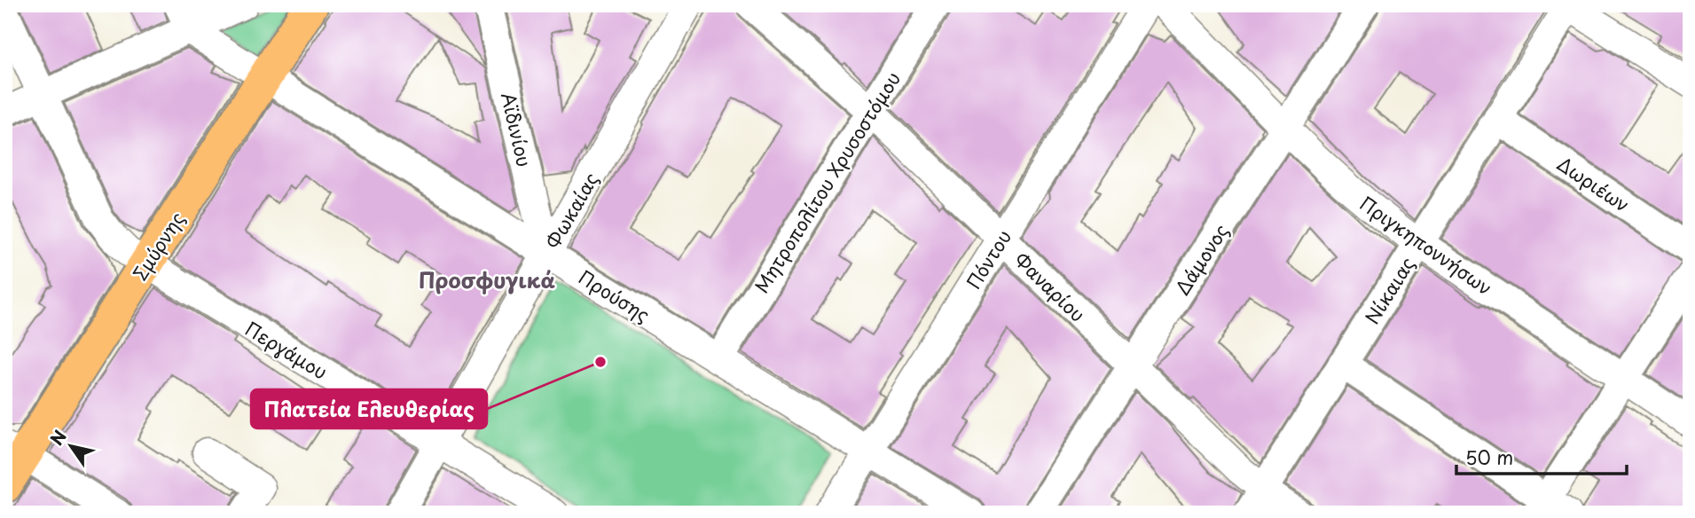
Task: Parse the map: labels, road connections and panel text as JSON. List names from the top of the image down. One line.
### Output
{"streets":{"main road":["Σμύρνης"],"street":["Αϊδινίου","Μητροπολίτου Χρυσοστόμου","Δωριέων","Φωκαίας","Πριγκηποννήσων","Πόντου","Δάμονος","Φαναρίου","Νίκαιας","Προύσης","Περγάμου"]},"crossings":[["Αϊδινίου","Φωκαίας"],["Αϊδινίου","Προύσης"],["Μητροπολίτου Χρυσοστόμου","Φαναρίου"],["Μητροπολίτου Χρυσοστόμου","Προύσης"],["Δωριέων","Νίκαιας"],["Φωκαίας","Προύσης"],["Φωκαίας","Περγάμου"],["Πριγκηποννήσων","Δάμονος"],["Πριγκηποννήσων","Νίκαιας"],["Σμύρνης","Προύσης"],["Σμύρνης","Περγάμου"],["Πόντου","Φαναρίου"],["Πόντου","Προύσης"],["Δάμονος","Φαναρίου"],["Φαναρίου","Νίκαιας"]],"districts":["Προσφυγικά"],"places":["Πλατεία Ελευθερίας"],"scale_bar":"50 m","north":"top left"}
